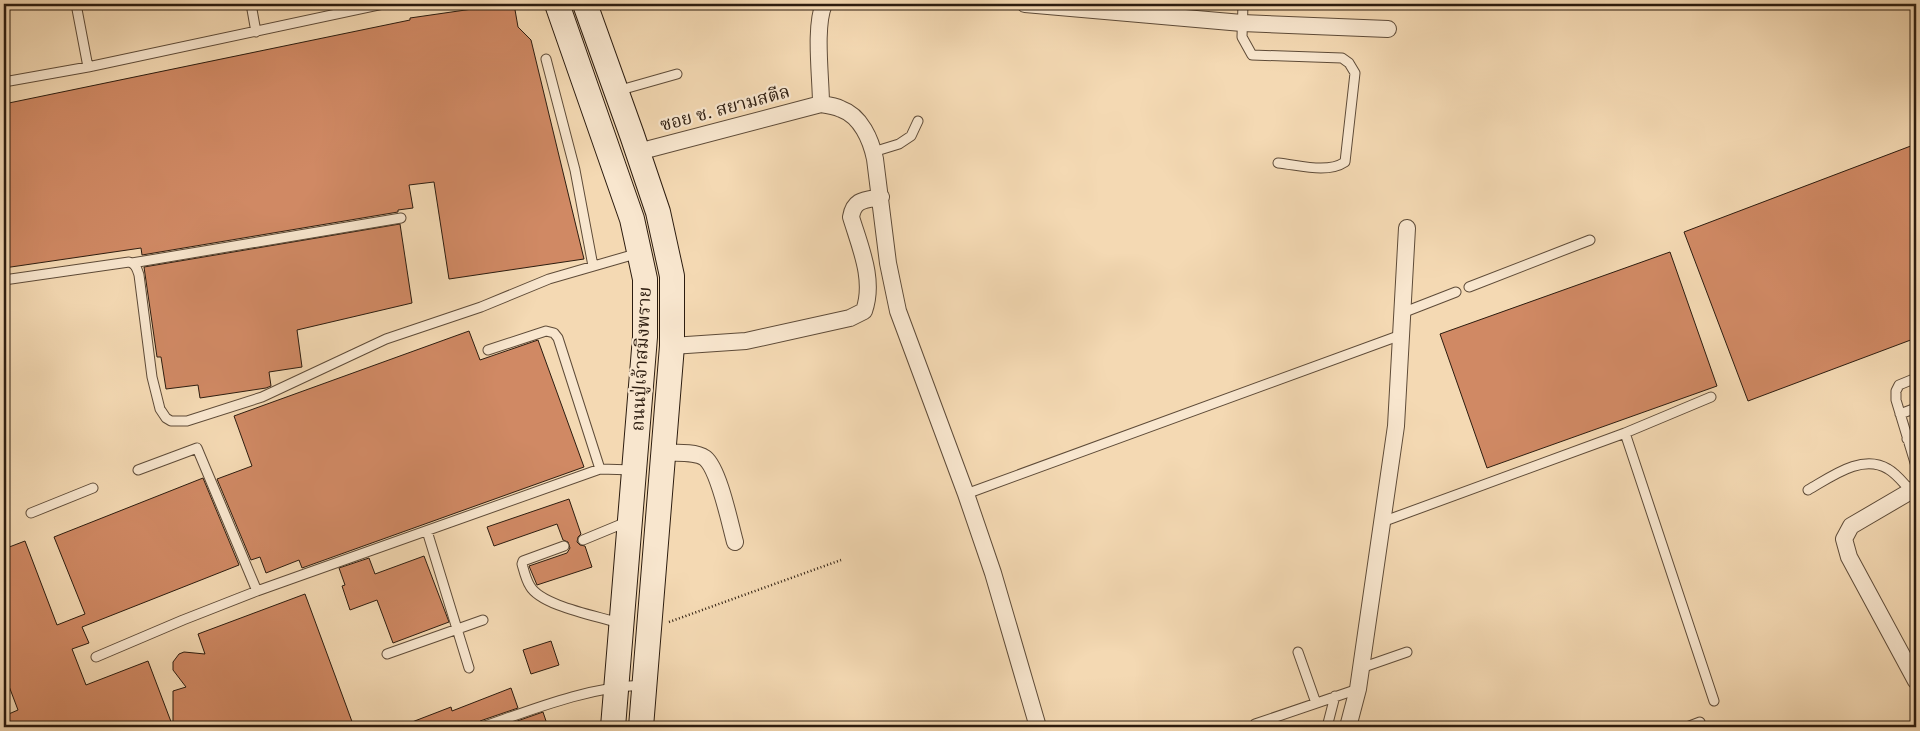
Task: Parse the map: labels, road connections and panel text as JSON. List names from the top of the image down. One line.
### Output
{"streets":{"main road":["ถนนปู่เจ้าสมิงพราย"],"street":["ซอย ช. สยามสตีล"]},"crossings":[["ซอย ช. สยามสตีล","ถนนปู่เจ้าสมิงพราย"]]}
